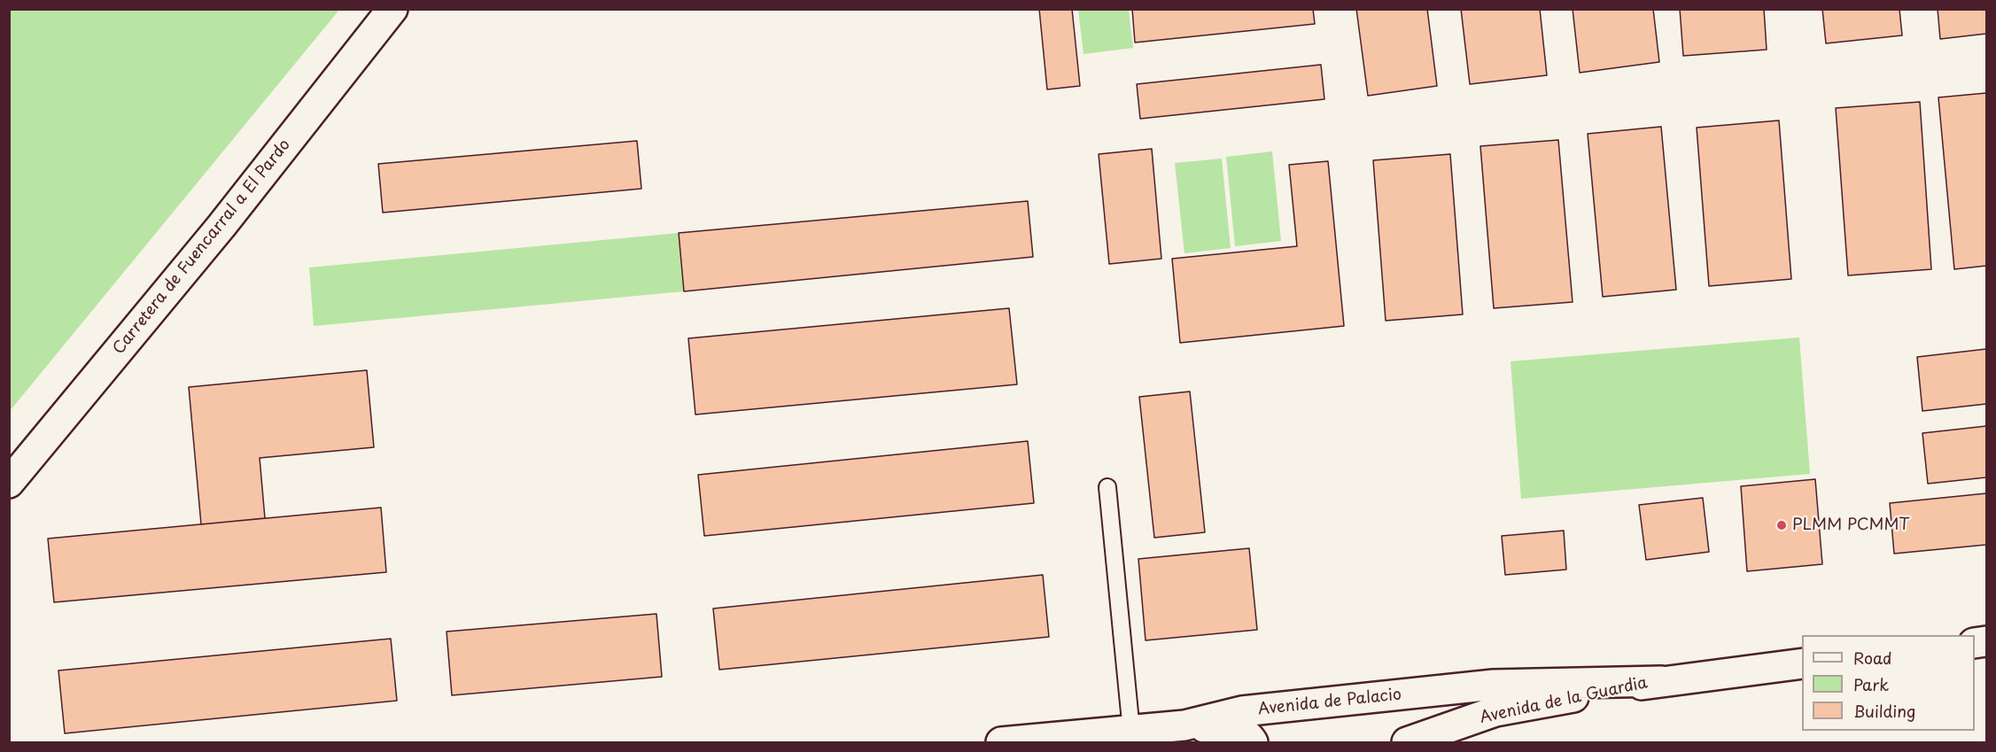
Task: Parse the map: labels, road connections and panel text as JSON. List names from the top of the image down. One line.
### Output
{"streets":{"street":["Carretera de Fuencarral a El Pardo","Avenida de la Guardia","Avenida de Palacio"]},"crossings":[["Avenida de la Guardia","Avenida de Palacio"]],"places":["PLMM PCMMT"],"legend":["Road","Park","Building"]}
